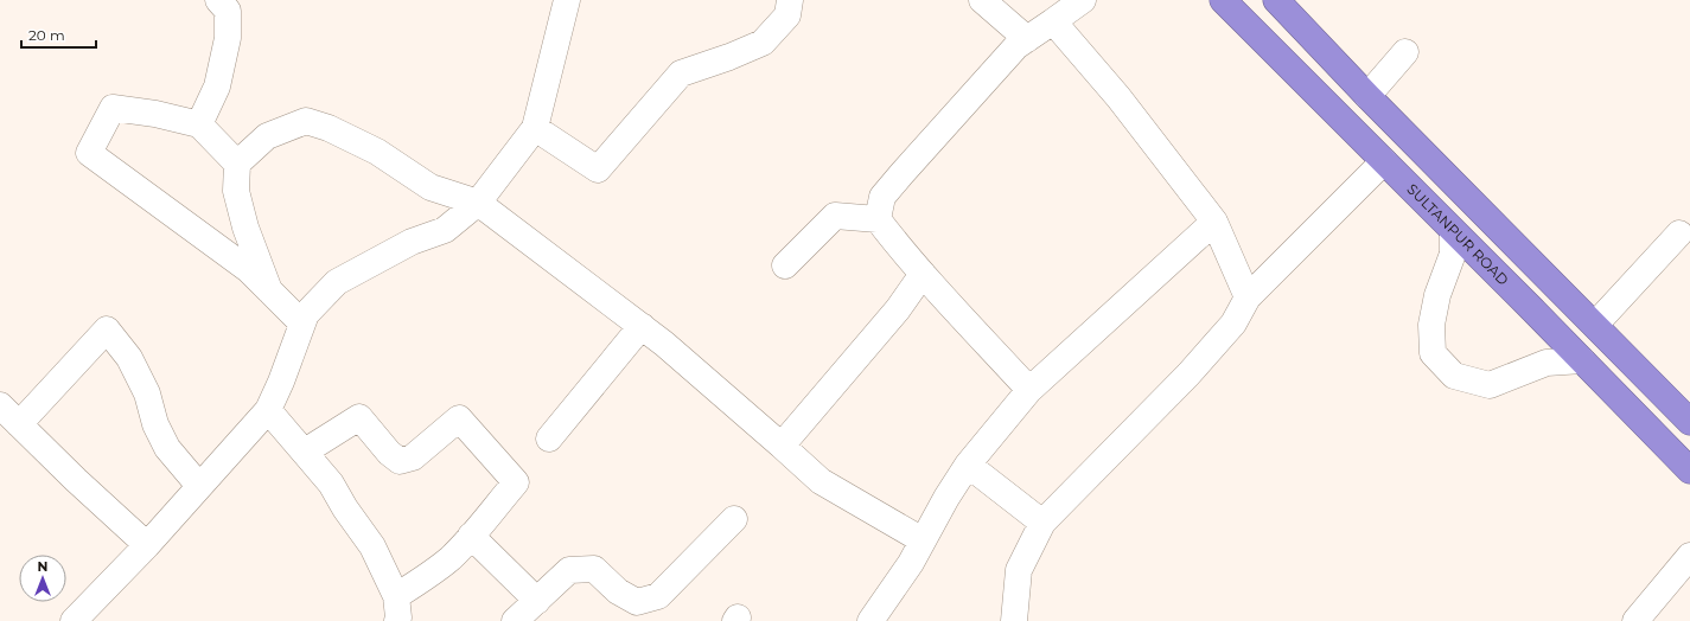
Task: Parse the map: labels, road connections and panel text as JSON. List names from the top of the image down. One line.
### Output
{"streets":{"highway":["SULTANPUR ROAD"]},"scale_bar":"20 m","north":"top"}
